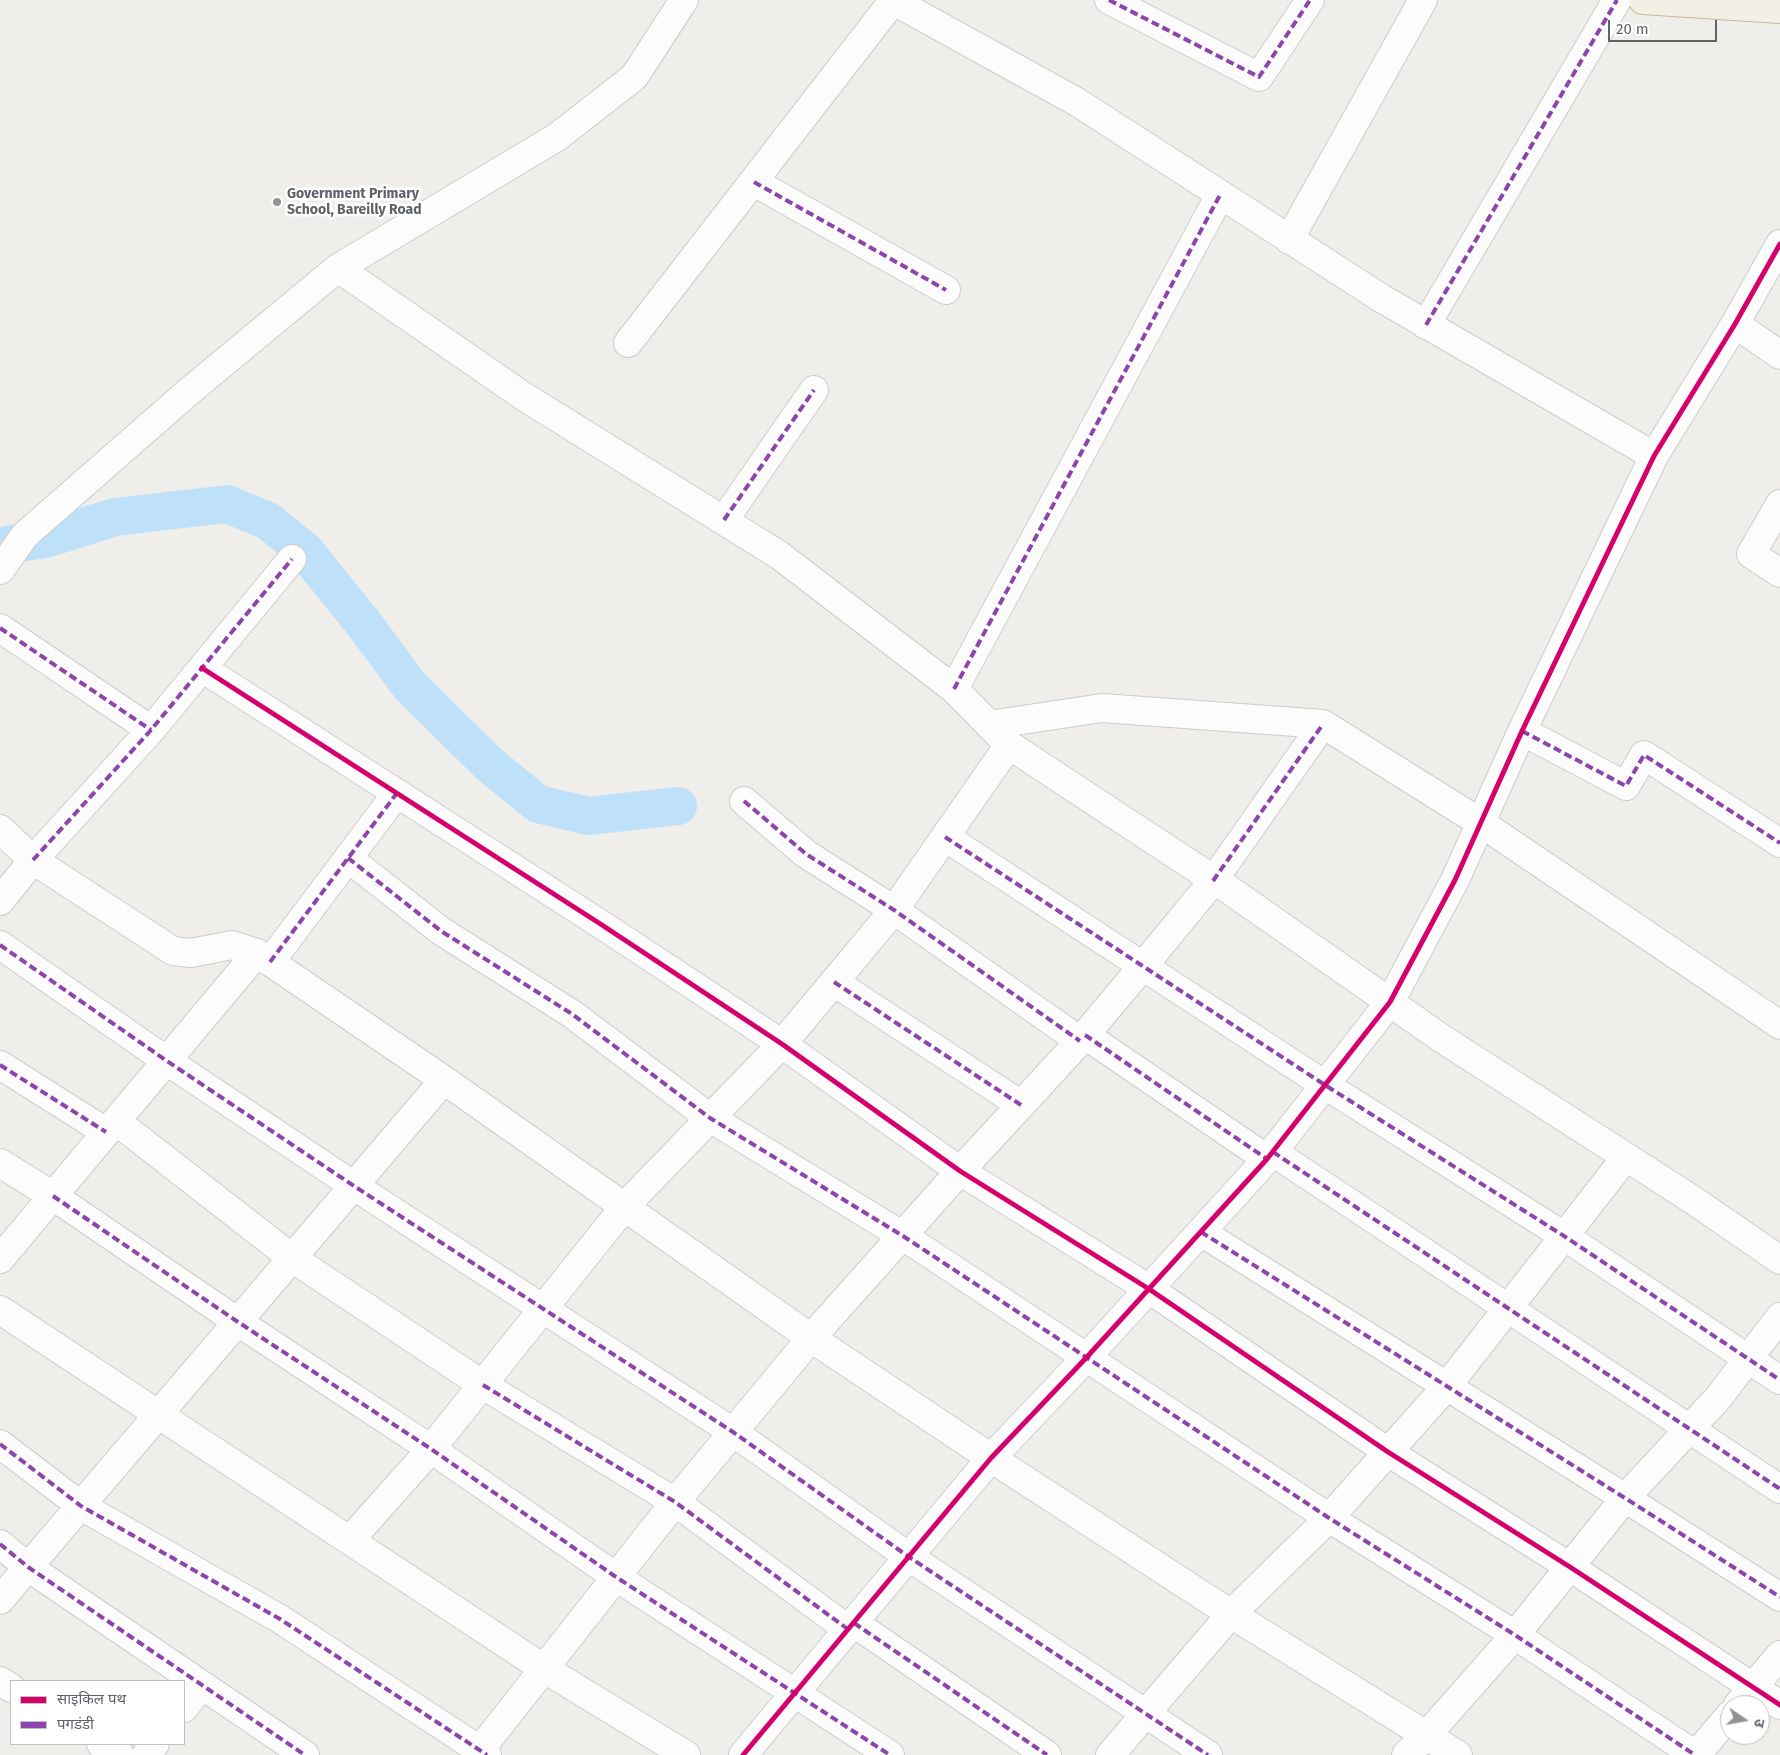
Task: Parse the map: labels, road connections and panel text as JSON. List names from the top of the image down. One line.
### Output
{"places":["Government Primary School, Bareilly Road"],"legend":["साइकिल पथ","पगडंडी"],"scale_bar":"20 m","north":"right"}
